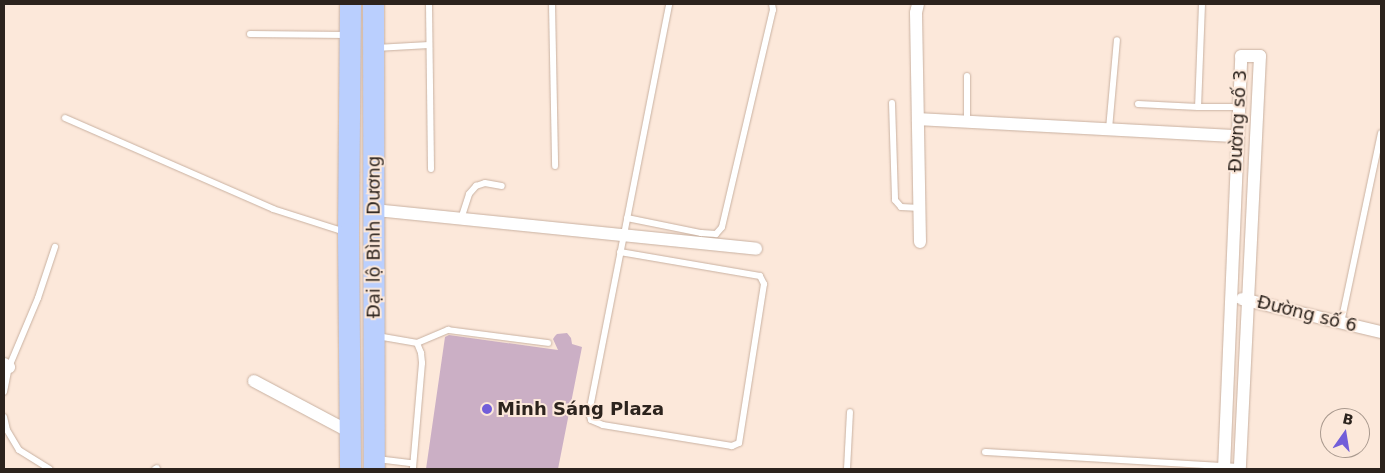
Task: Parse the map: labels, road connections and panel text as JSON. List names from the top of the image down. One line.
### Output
{"streets":{"highway":["Đại lộ Bình Dương"],"street":["Đường số 3","Đường số 6"]},"crossings":[["Đường số 3","Đường số 6"]],"places":["Minh Sáng Plaza"],"north":"top"}
